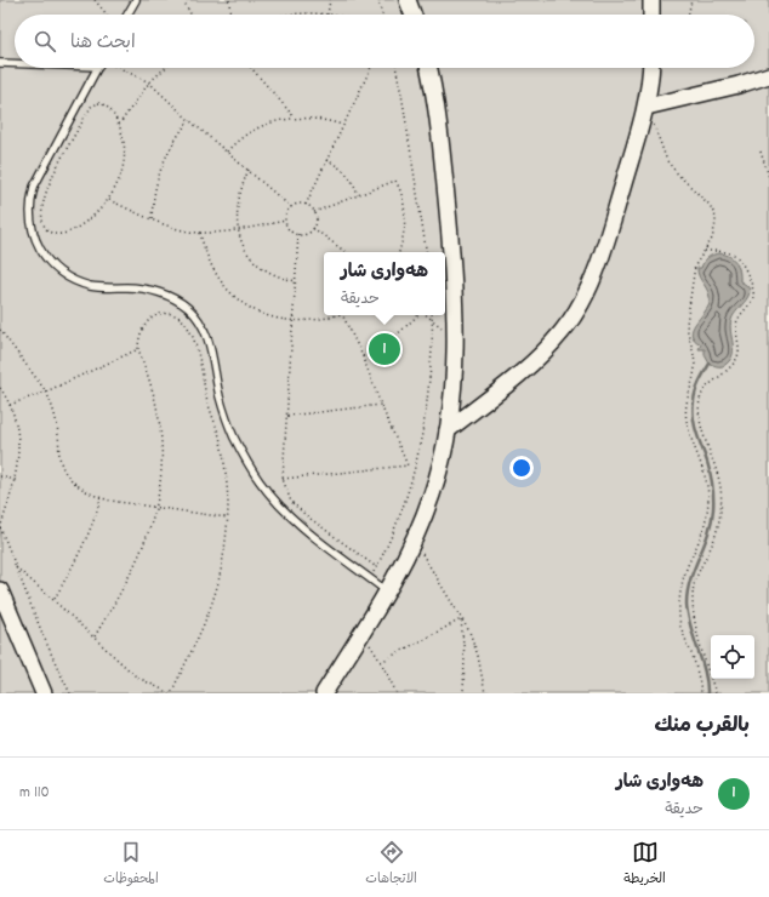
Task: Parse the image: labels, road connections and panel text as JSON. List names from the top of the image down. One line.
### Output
{"page":{"search":"ابحث هنا","popup":["هەواری شار","حديقة"],"pins":"1","heading":"بالقرب منك","list":[{"mark":"1","name":"هەواری شار","note":"حديقة","value":"110 m"}],"nav":["الخريطة","الاتجاهات","المحفوظات"]}}
